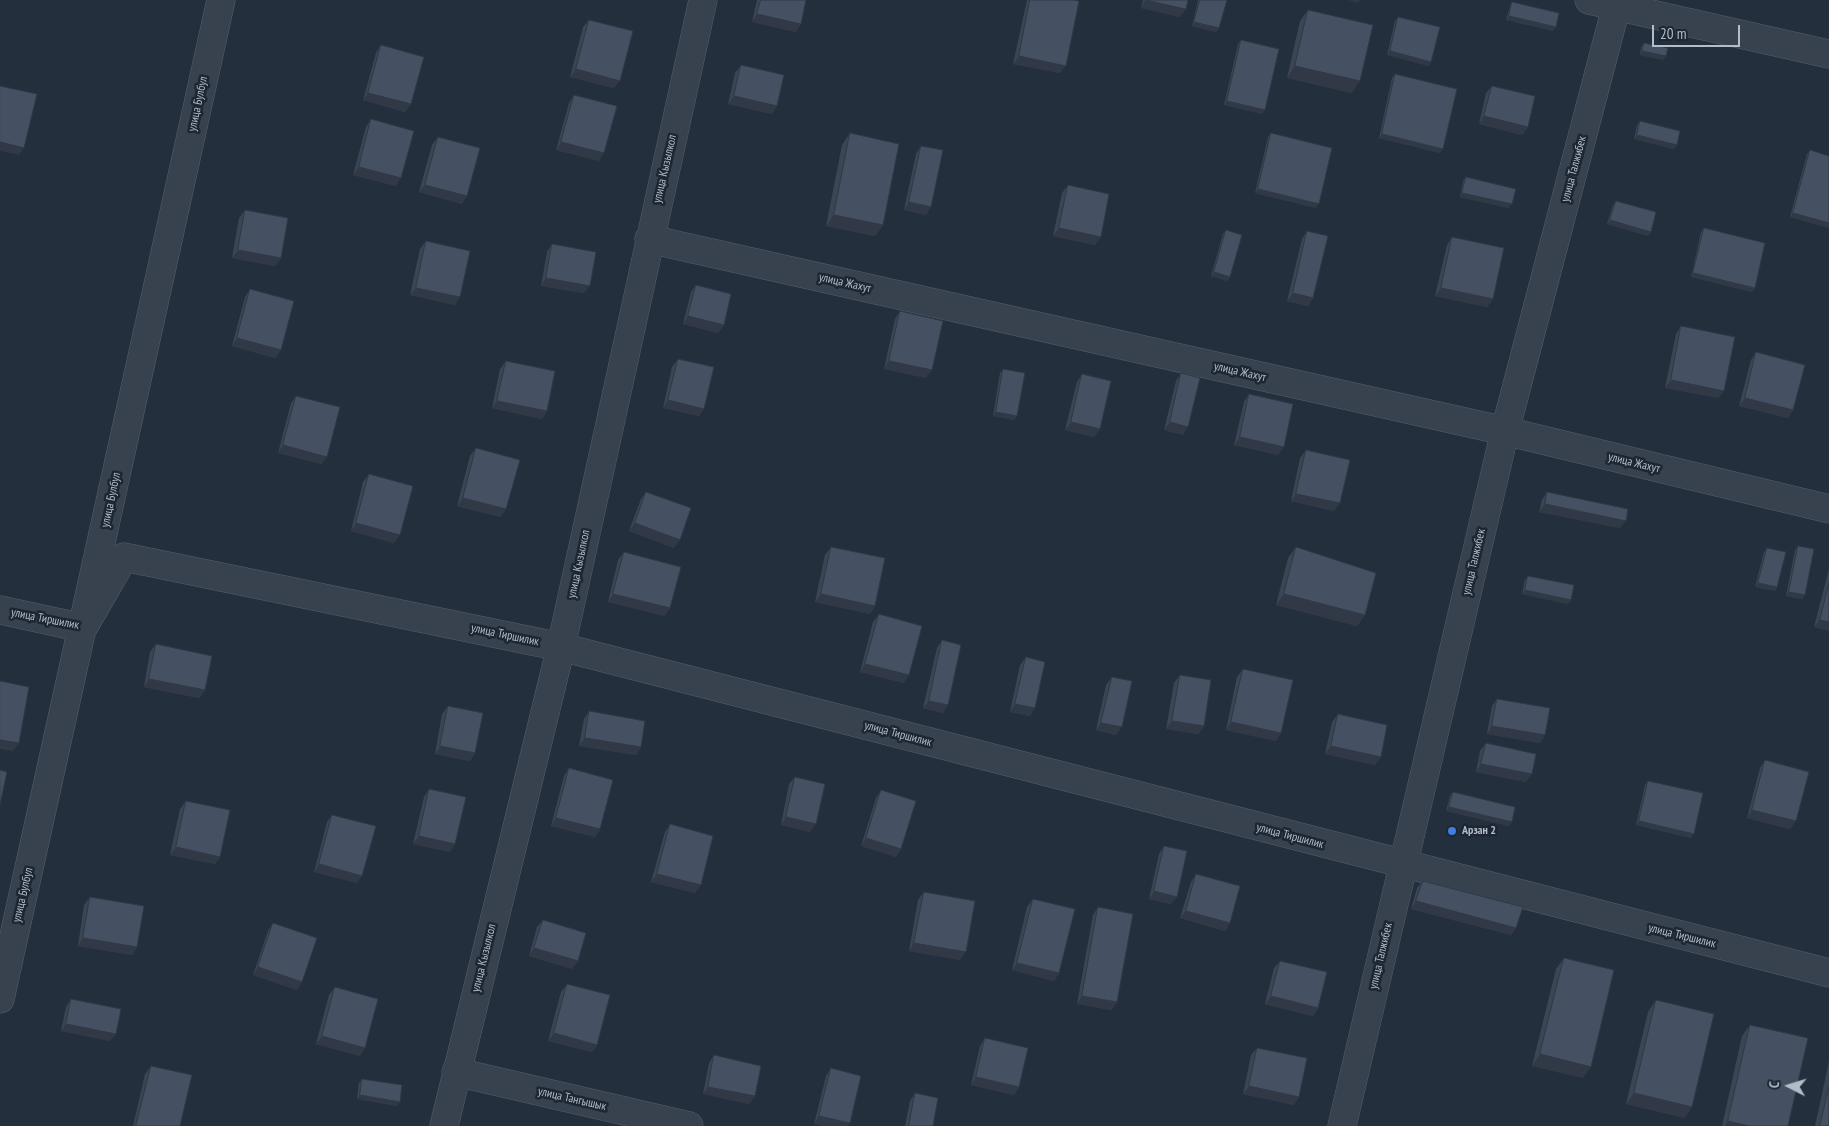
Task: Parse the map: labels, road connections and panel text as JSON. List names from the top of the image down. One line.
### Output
{"streets":{"street":["улица Булбул","улица Кызылкол","улица Талжибек","улица Жахут","улица Тиршилик","улица Тангышык"]},"crossings":[["улица Булбул","улица Тиршилик"],["улица Кызылкол","улица Жахут"],["улица Кызылкол","улица Тиршилик"],["улица Кызылкол","улица Тангышык"],["улица Талжибек","улица Жахут"],["улица Талжибек","улица Тиршилик"]],"places":["Арзан 2"],"scale_bar":"20 m","north":"left"}
